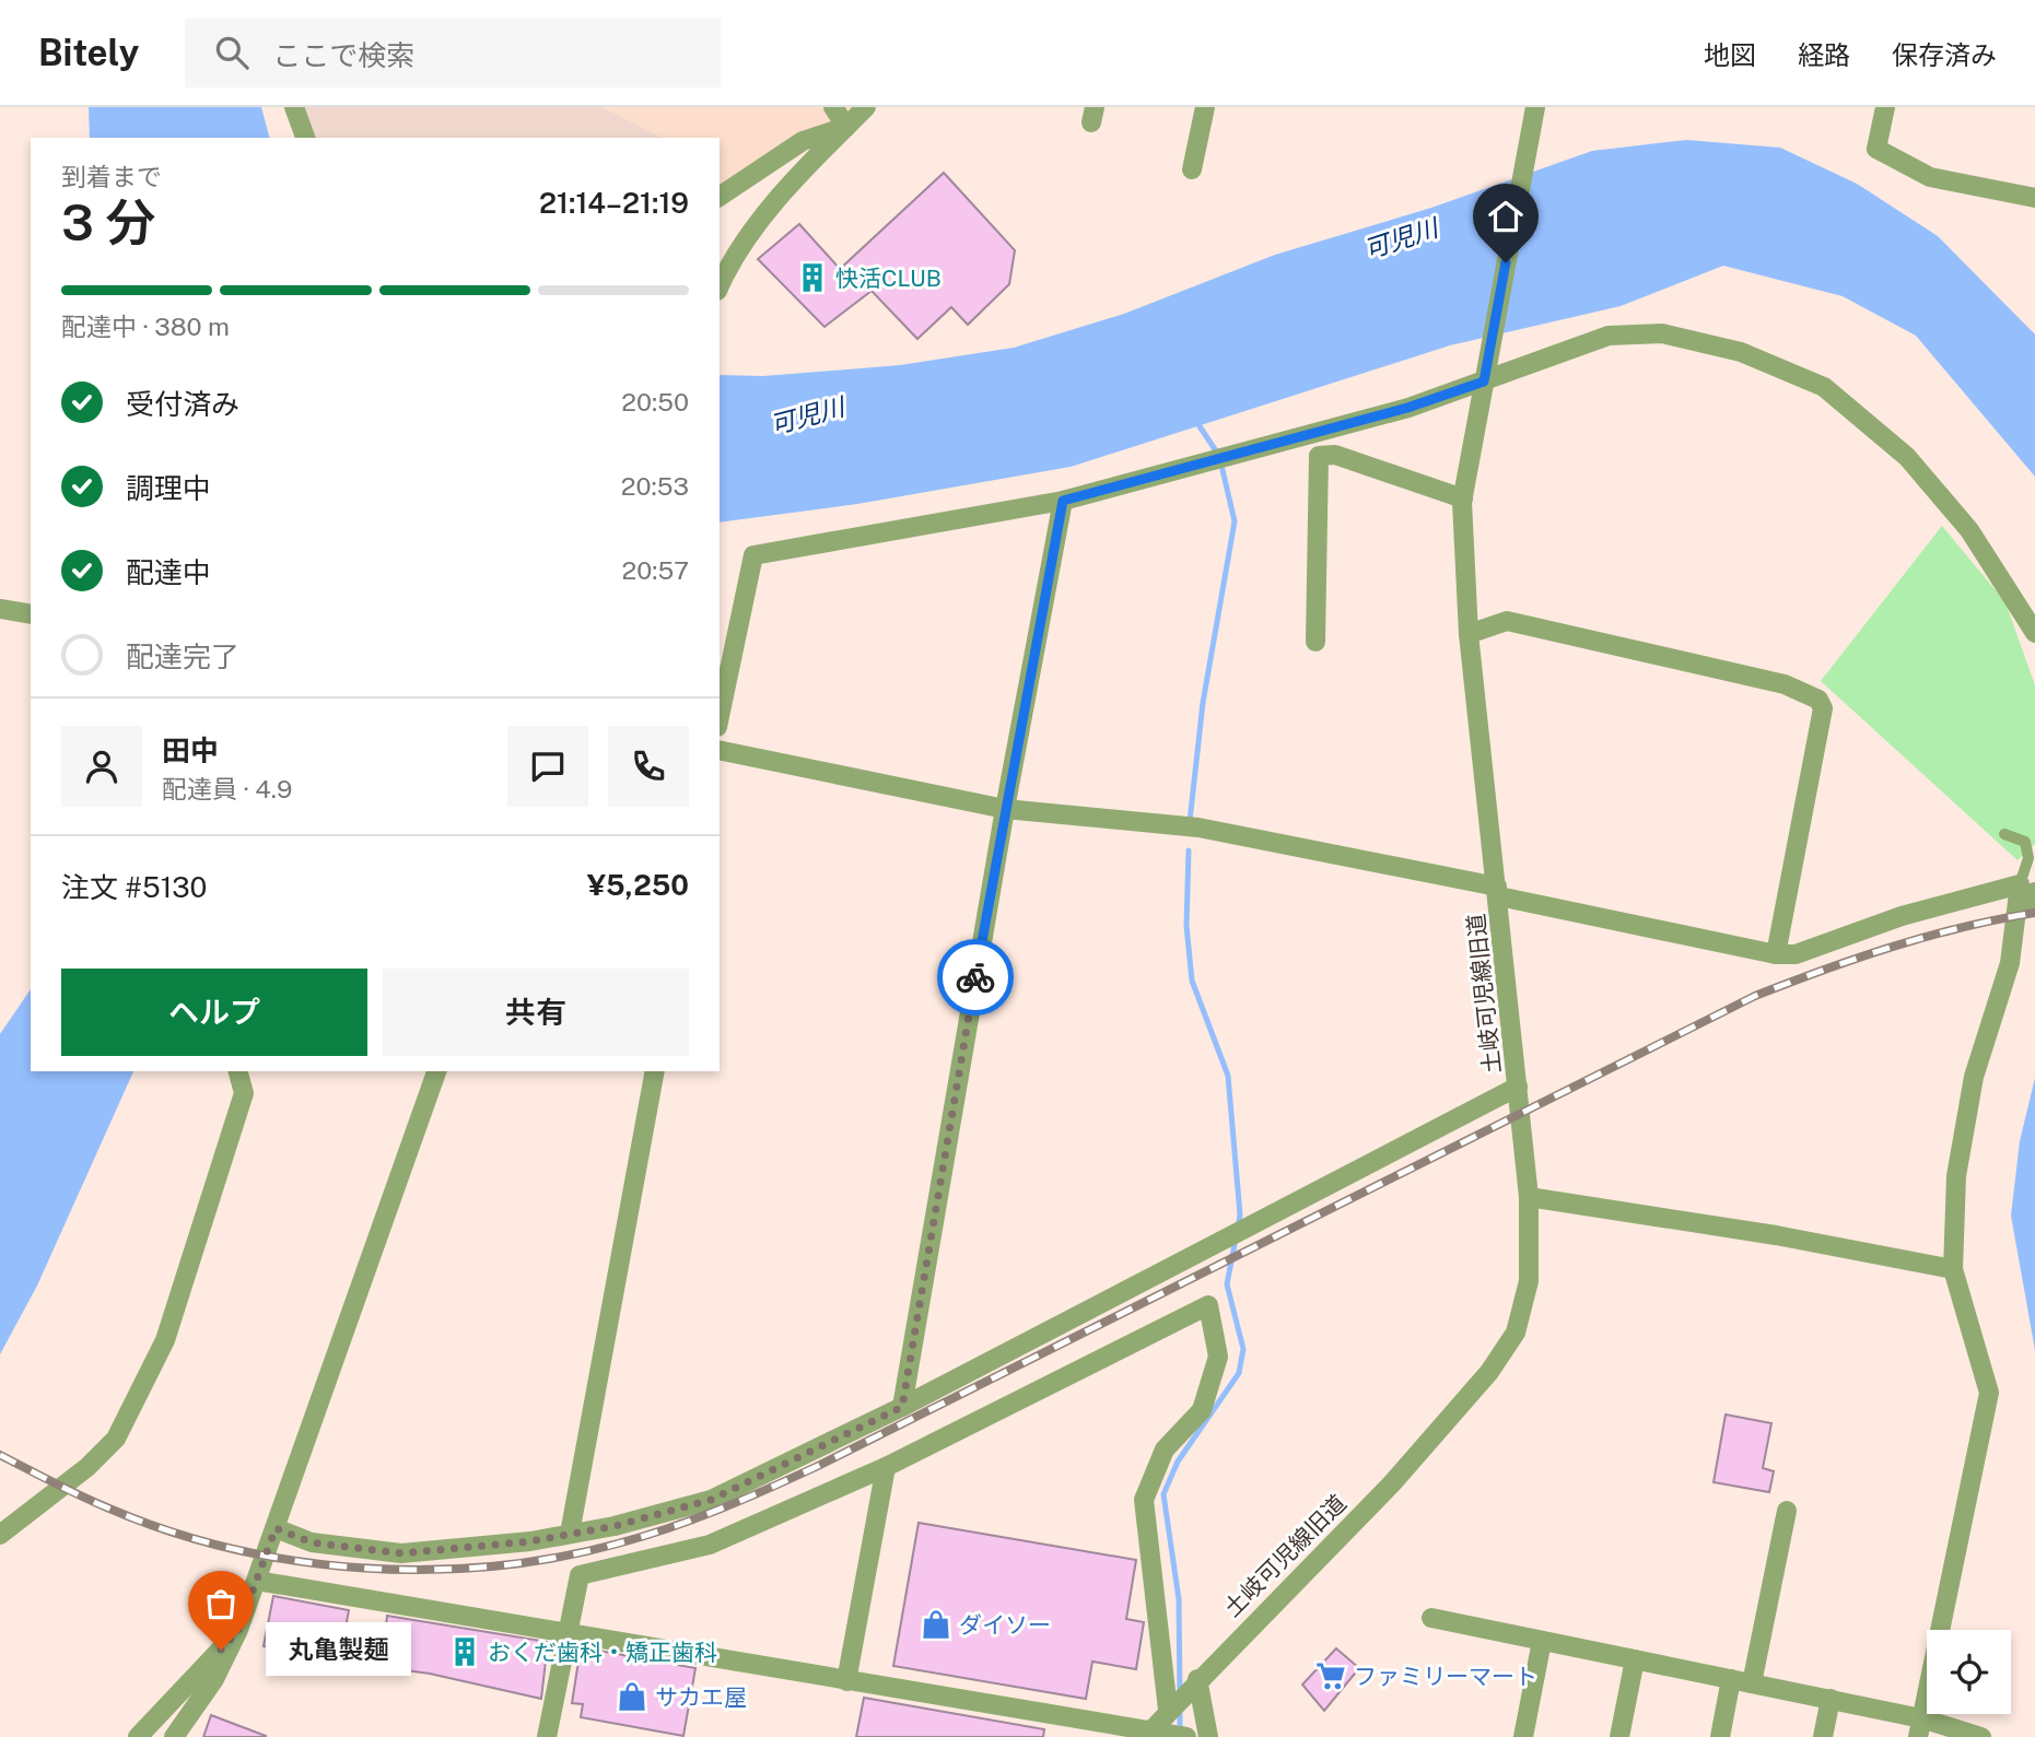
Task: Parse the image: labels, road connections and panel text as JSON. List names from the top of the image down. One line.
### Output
{"streets":{"street":["土岐可児線旧道"]},"water":["可児川"],"places":{"building":["快活CLUB","おくだ歯科・矯正歯科"],"shop":["ダイソー","サカエ屋"],"other":["丸亀製麺"],"supermarket":["ファミリーマート"]},"page":{"header":"Bitely","search":"ここで検索","nav":["地図","経路","保存済み"],"heading":["3 分","到着まで","21:14–21:19"],"panel":["田中","配達員 · 4.9","注文 #5130","¥5,250"],"bar":"配達中 · 380 m","list":[["受付済み","20:50"],["調理中","20:53"],["配達中","20:57"],"配達完了"],"buttons":["ヘルプ","共有"],"bubble":"丸亀製麺"}}
